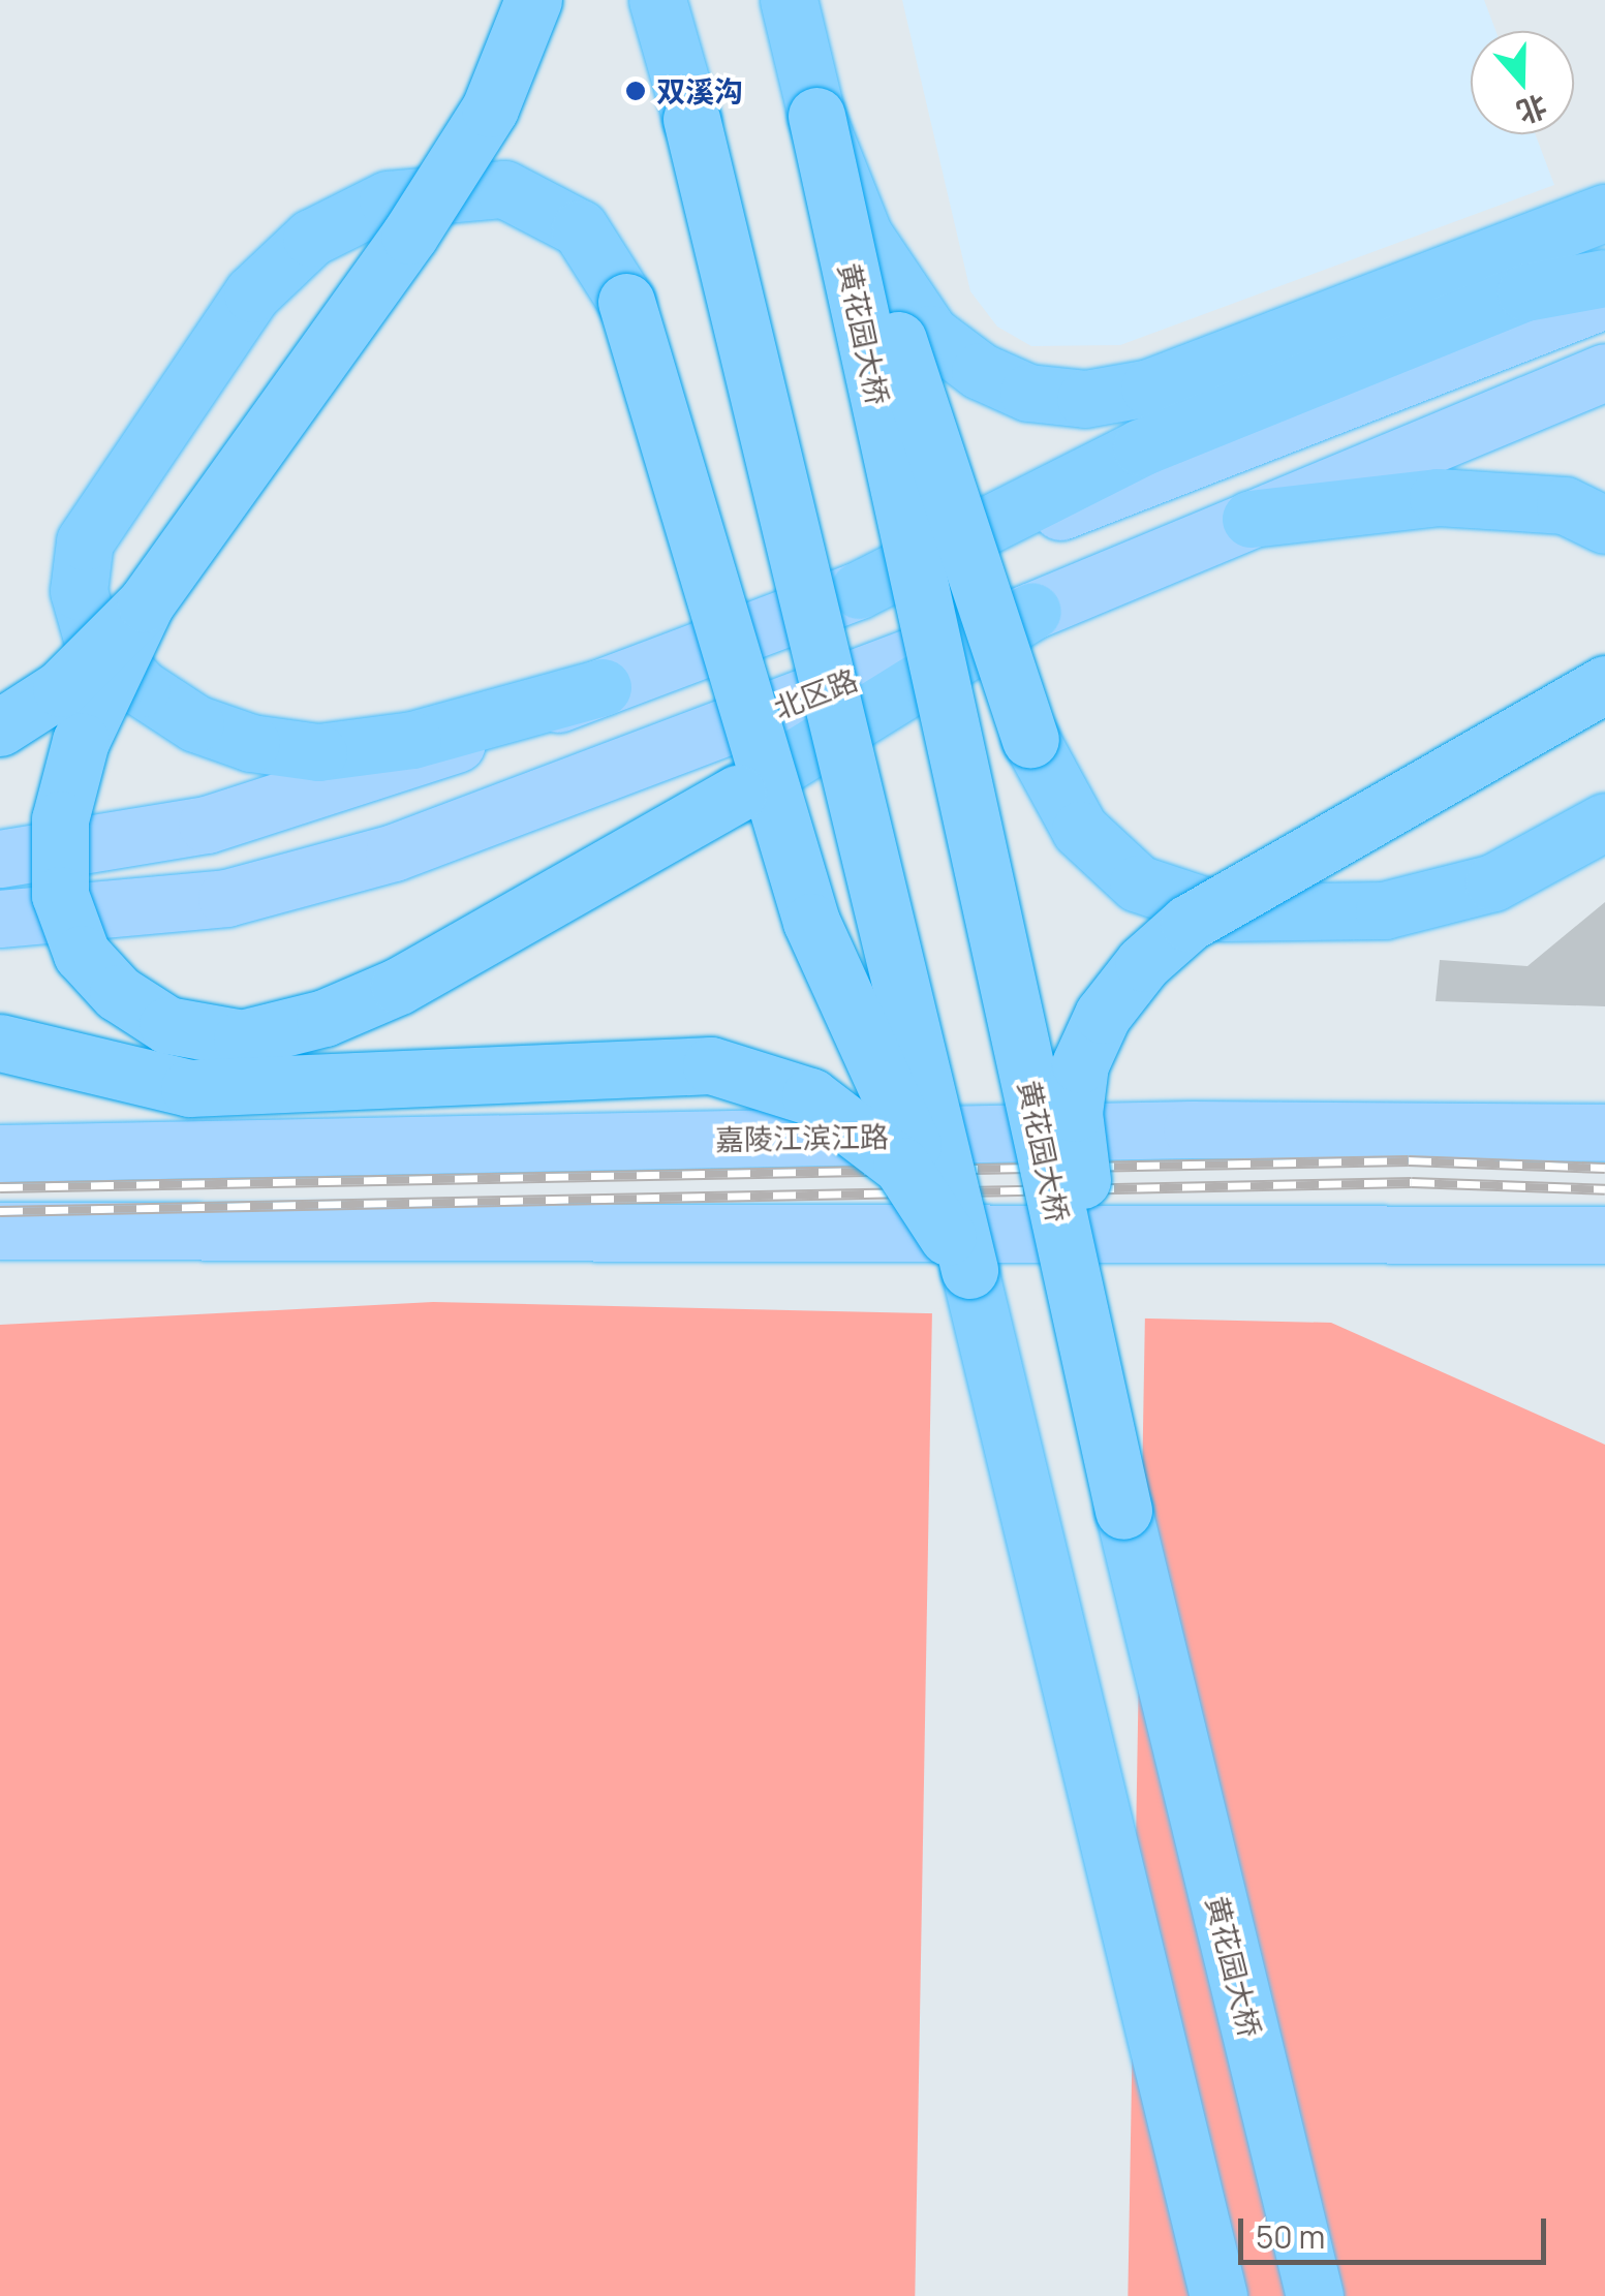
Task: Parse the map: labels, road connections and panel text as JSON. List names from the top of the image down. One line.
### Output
{"streets":{"highway":["黄花园大桥"],"main road":["北区路","嘉陵江滨江路"]},"places":["双溪沟"],"scale_bar":"50 m","north":"bottom"}
